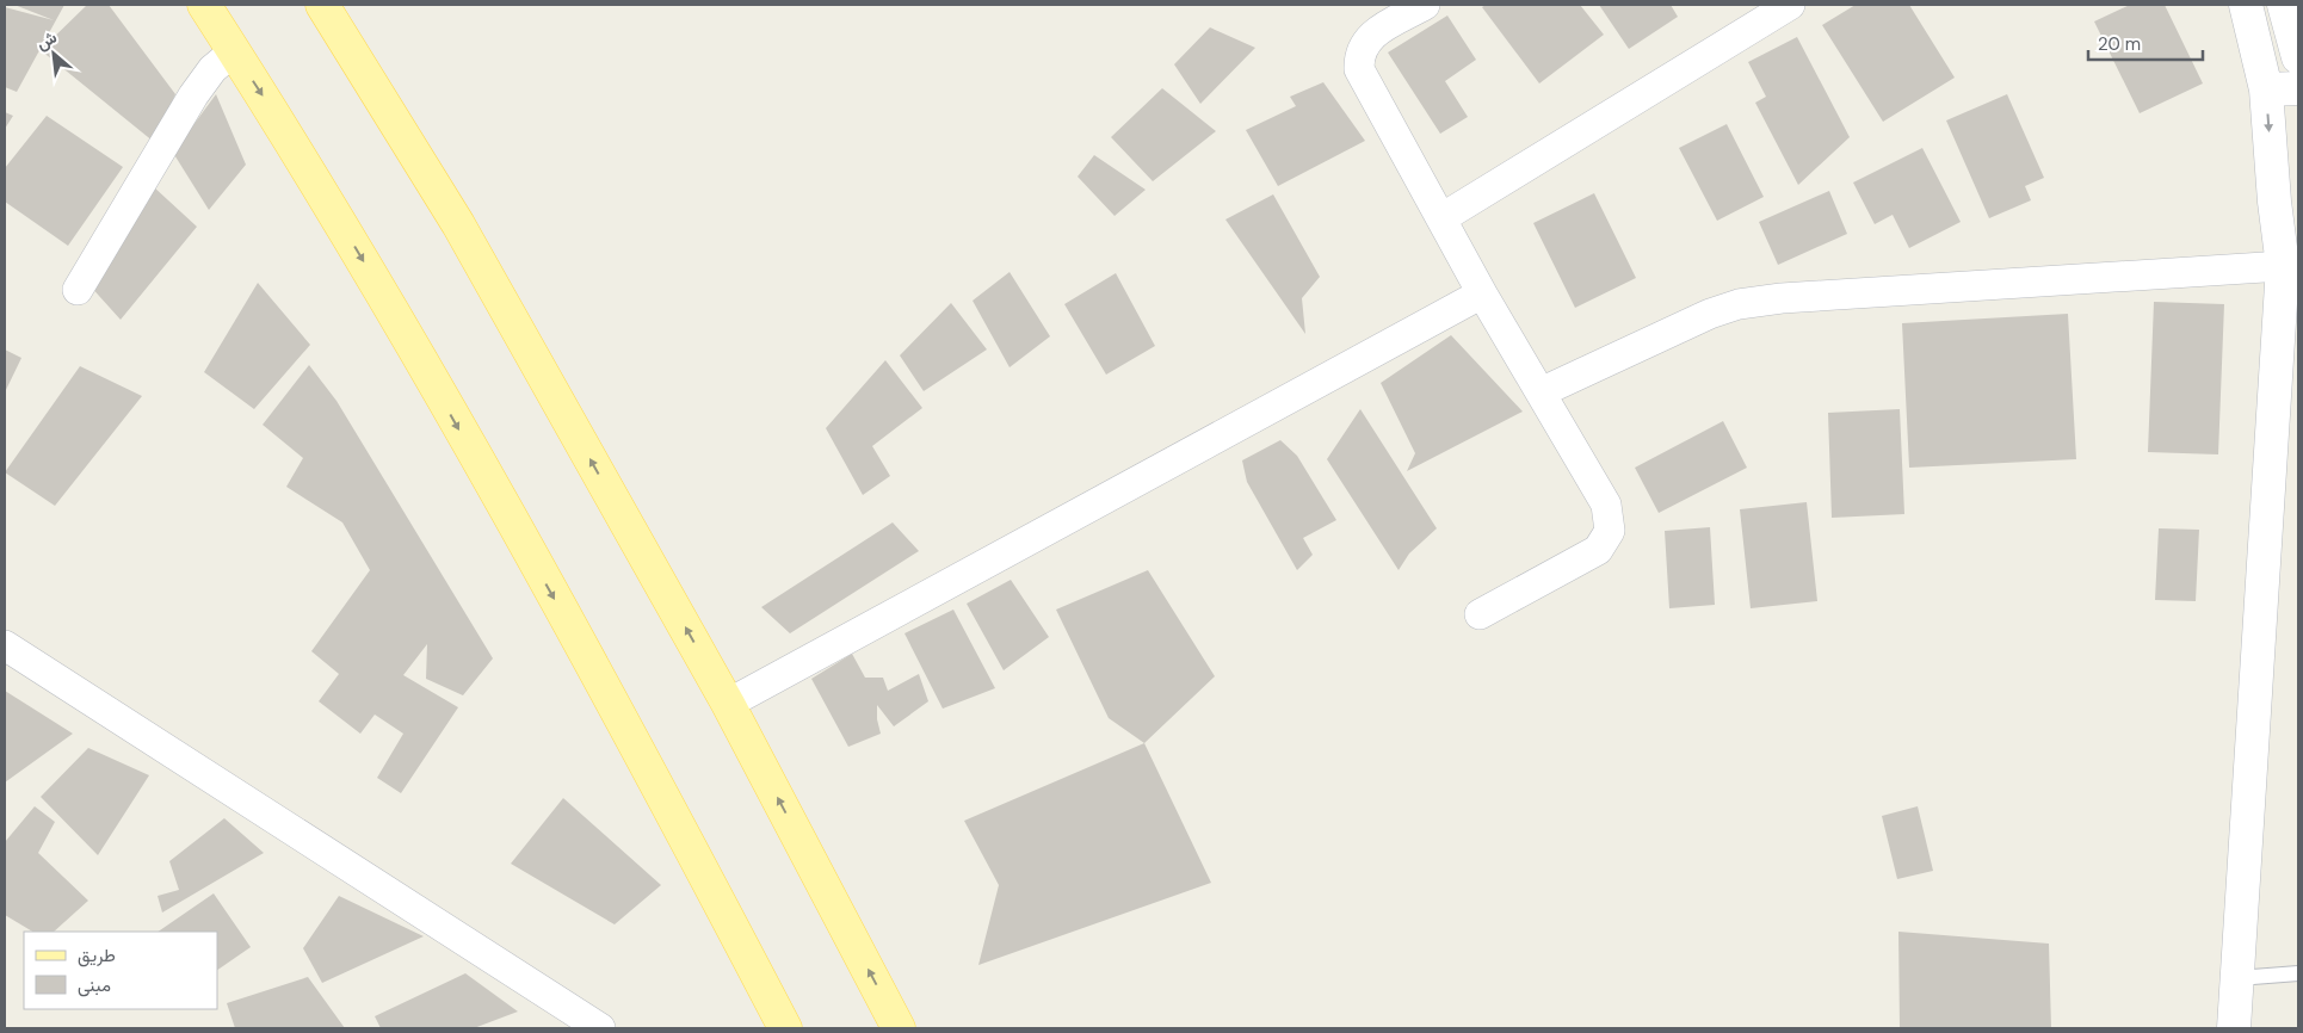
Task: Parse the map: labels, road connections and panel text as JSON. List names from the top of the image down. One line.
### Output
{"legend":["طريق","مبنى"],"scale_bar":"20 m","north":"top left"}
